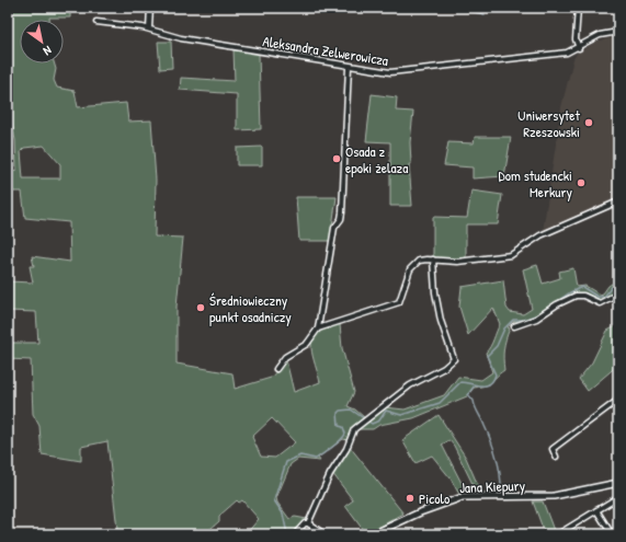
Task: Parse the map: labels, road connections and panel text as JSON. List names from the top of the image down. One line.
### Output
{"streets":{"street":["Aleksandra Zelwerowicza","Jana Kiepury"]},"places":["Uniwersytet Rzeszowski","Osada z epoki żelaza","Dom studencki Merkury","Średniowieczny punkt osadniczy","Picolo"],"north":"bottom right"}
